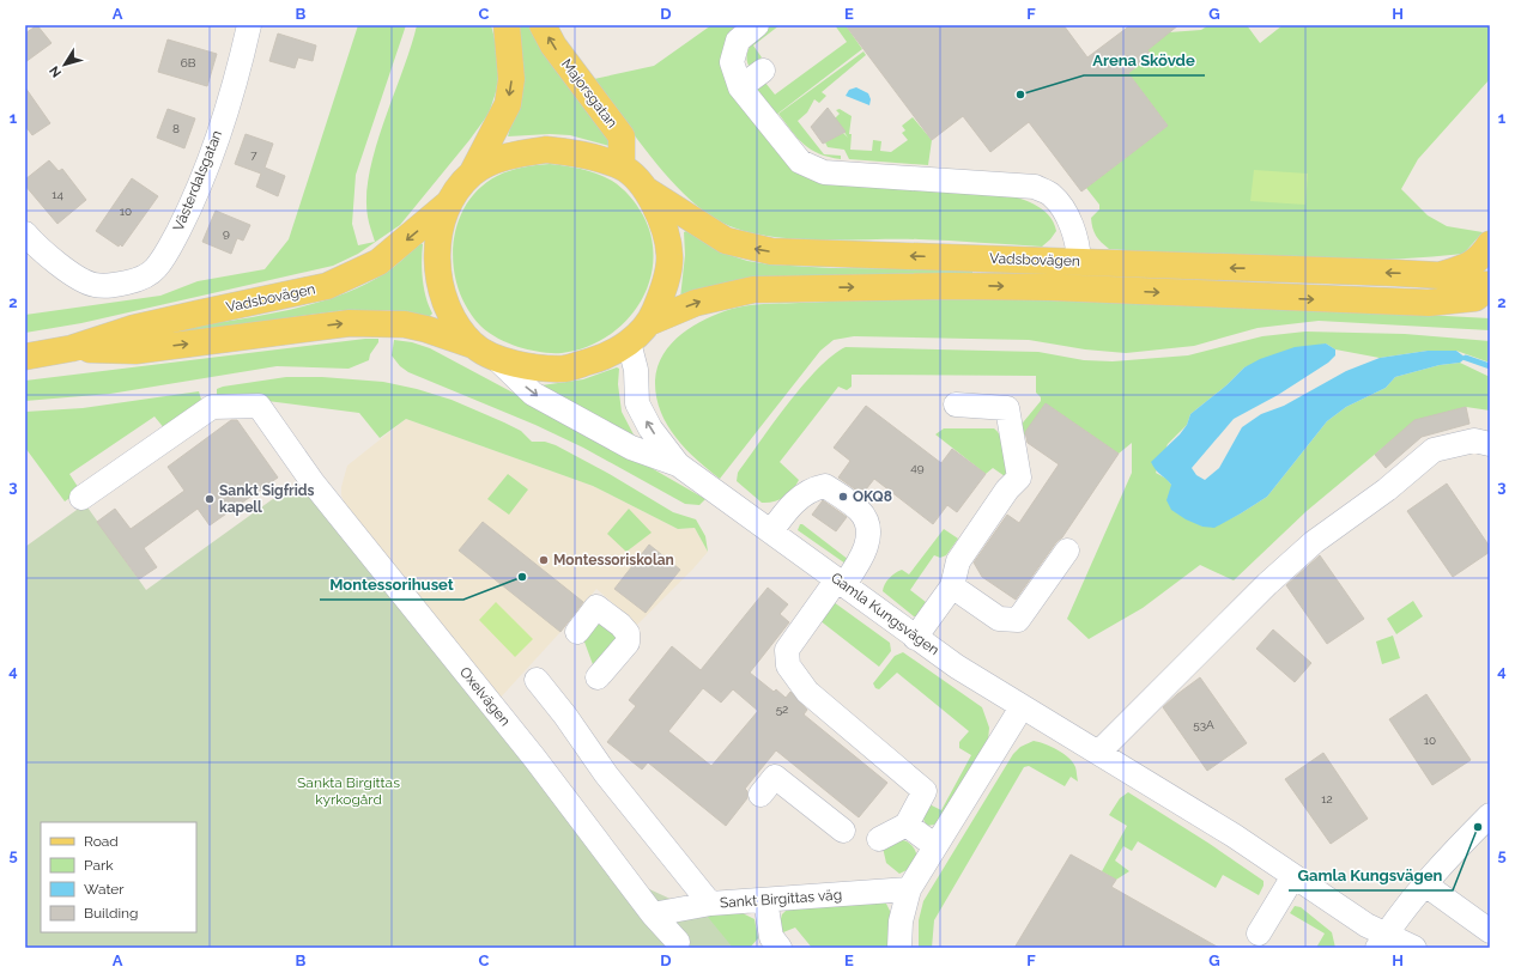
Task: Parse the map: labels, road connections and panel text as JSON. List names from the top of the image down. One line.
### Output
{"streets":{"main road":["Majorsgatan","Vadsbovägen"],"street":["Västerdalsgatan","Gamla Kungsvägen","Oxelvägen","Sankt Birgittas väg"]},"crossings":[["Vadsbovägen","Gamla Kungsvägen"],["Oxelvägen","Sankt Birgittas väg"]],"one_way":["Majorsgatan"],"parks":["Sankta Birgittas kyrkogård"],"places":["Arena Skövde","OKQ8","Sankt Sigfrids kapell","Montessoriskolan","Montessorihuset","Gamla Kungsvägen"],"house_numbers":["6B","8","7","14","10","9","49","52","53A","10","12"],"legend":["Road","Park","Water","Building"],"north":"bottom left","grid":{"columns":["A","B","C","D","E","F","G","H"],"rows":["1","2","3","4","5"]}}
